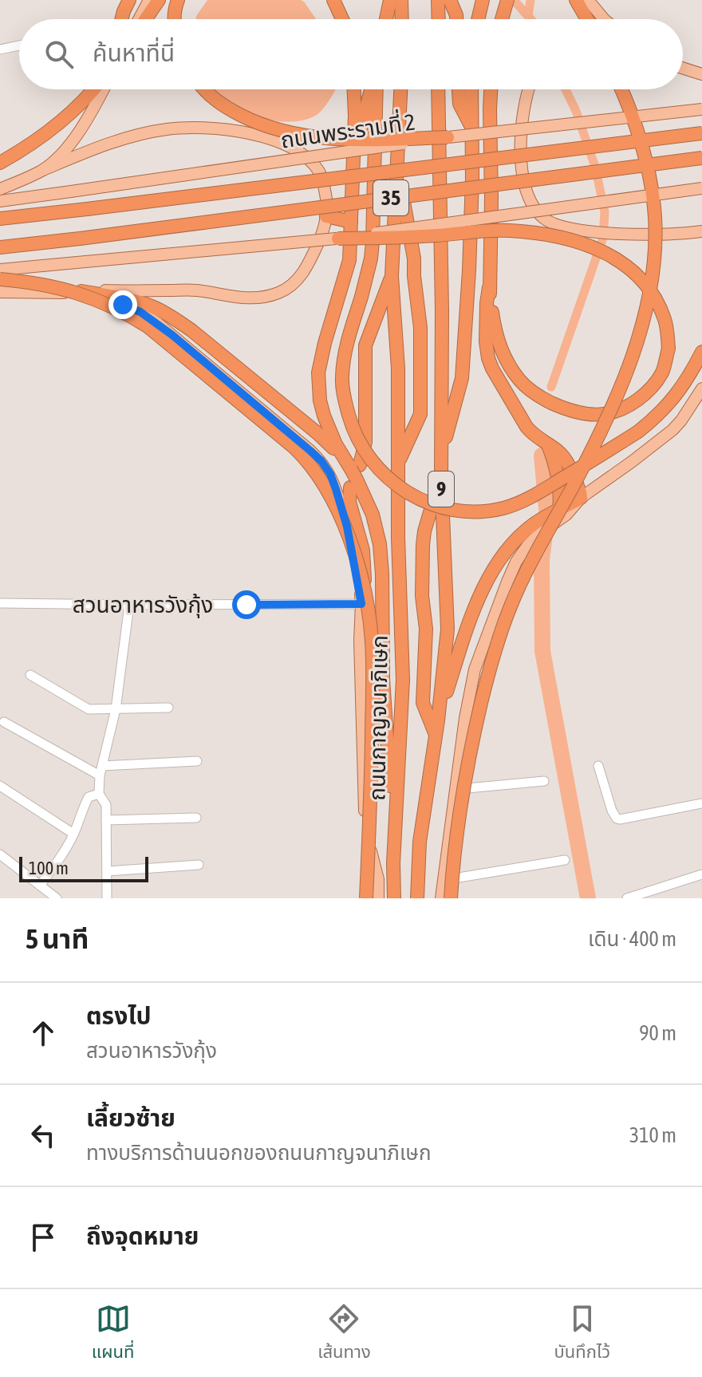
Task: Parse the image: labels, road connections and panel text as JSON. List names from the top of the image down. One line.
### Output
{"streets":{"highway":["ถนนพระรามที่ 2","35","9","ถนนกาญจนาภิเษก"],"street":["สวนอาหารวังกุ้ง"]},"scale_bar":"100 m","page":{"search":"ค้นหาที่นี่","scale":"100 m","heading":["5 นาที","เดิน · 400 m"],"list":[["ตรงไป","สวนอาหารวังกุ้ง","90 m"],["เลี้ยวซ้าย","ทางบริการด้านนอกของถนนกาญจนาภิเษก","310 m"],"ถึงจุดหมาย"],"nav":["แผนที่","เส้นทาง","บันทึกไว้"]}}
